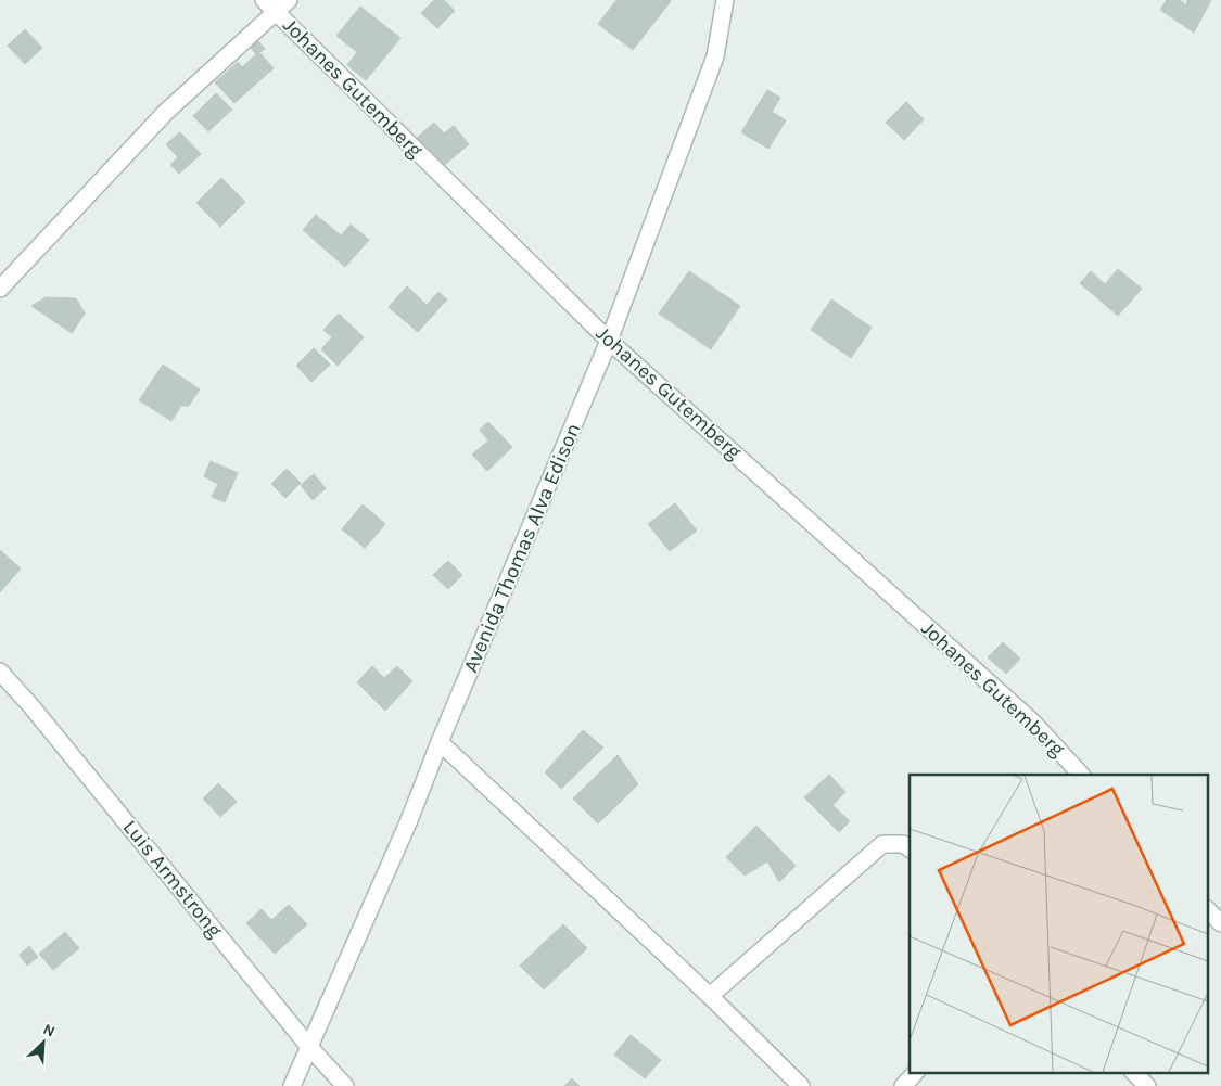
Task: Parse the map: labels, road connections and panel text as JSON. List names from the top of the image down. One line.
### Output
{"streets":{"street":["Johanes Gutemberg","Avenida Thomas Alva Edison","Luis Armstrong"]},"crossings":[["Johanes Gutemberg","Avenida Thomas Alva Edison"],["Avenida Thomas Alva Edison","Luis Armstrong"]],"north":"top right"}
